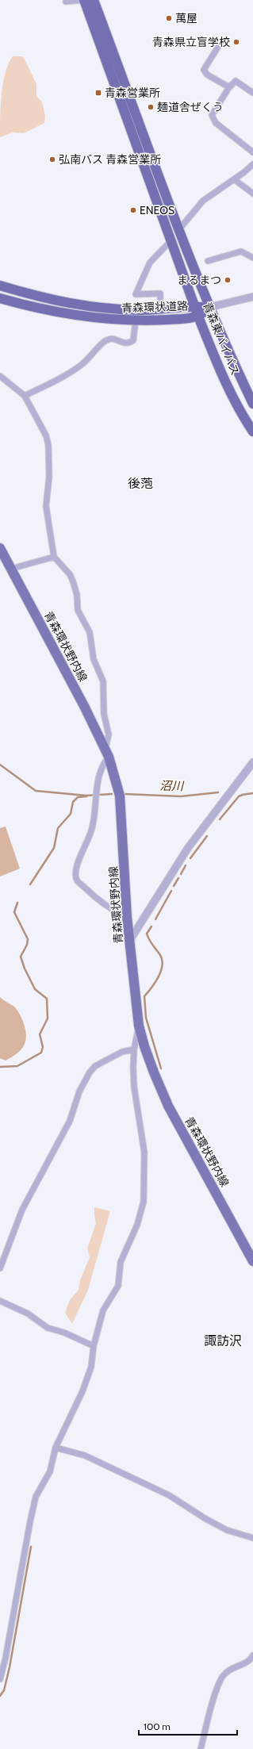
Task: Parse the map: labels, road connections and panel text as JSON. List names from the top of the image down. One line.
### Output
{"streets":{"highway":["青森環状道路","青森東バイパス"],"main road":["青森環状野内線"]},"crossings":[["青森環状道路","青森東バイパス"]],"districts":["後萢","諏訪沢"],"water":["沼川"],"places":{"other":["萬屋","青森県立盲学校","麺道舎ぜくう","弘南バス 青森営業所","ENEOS","まるまつ"],"transit":["青森営業所"]},"scale_bar":"100 m"}
